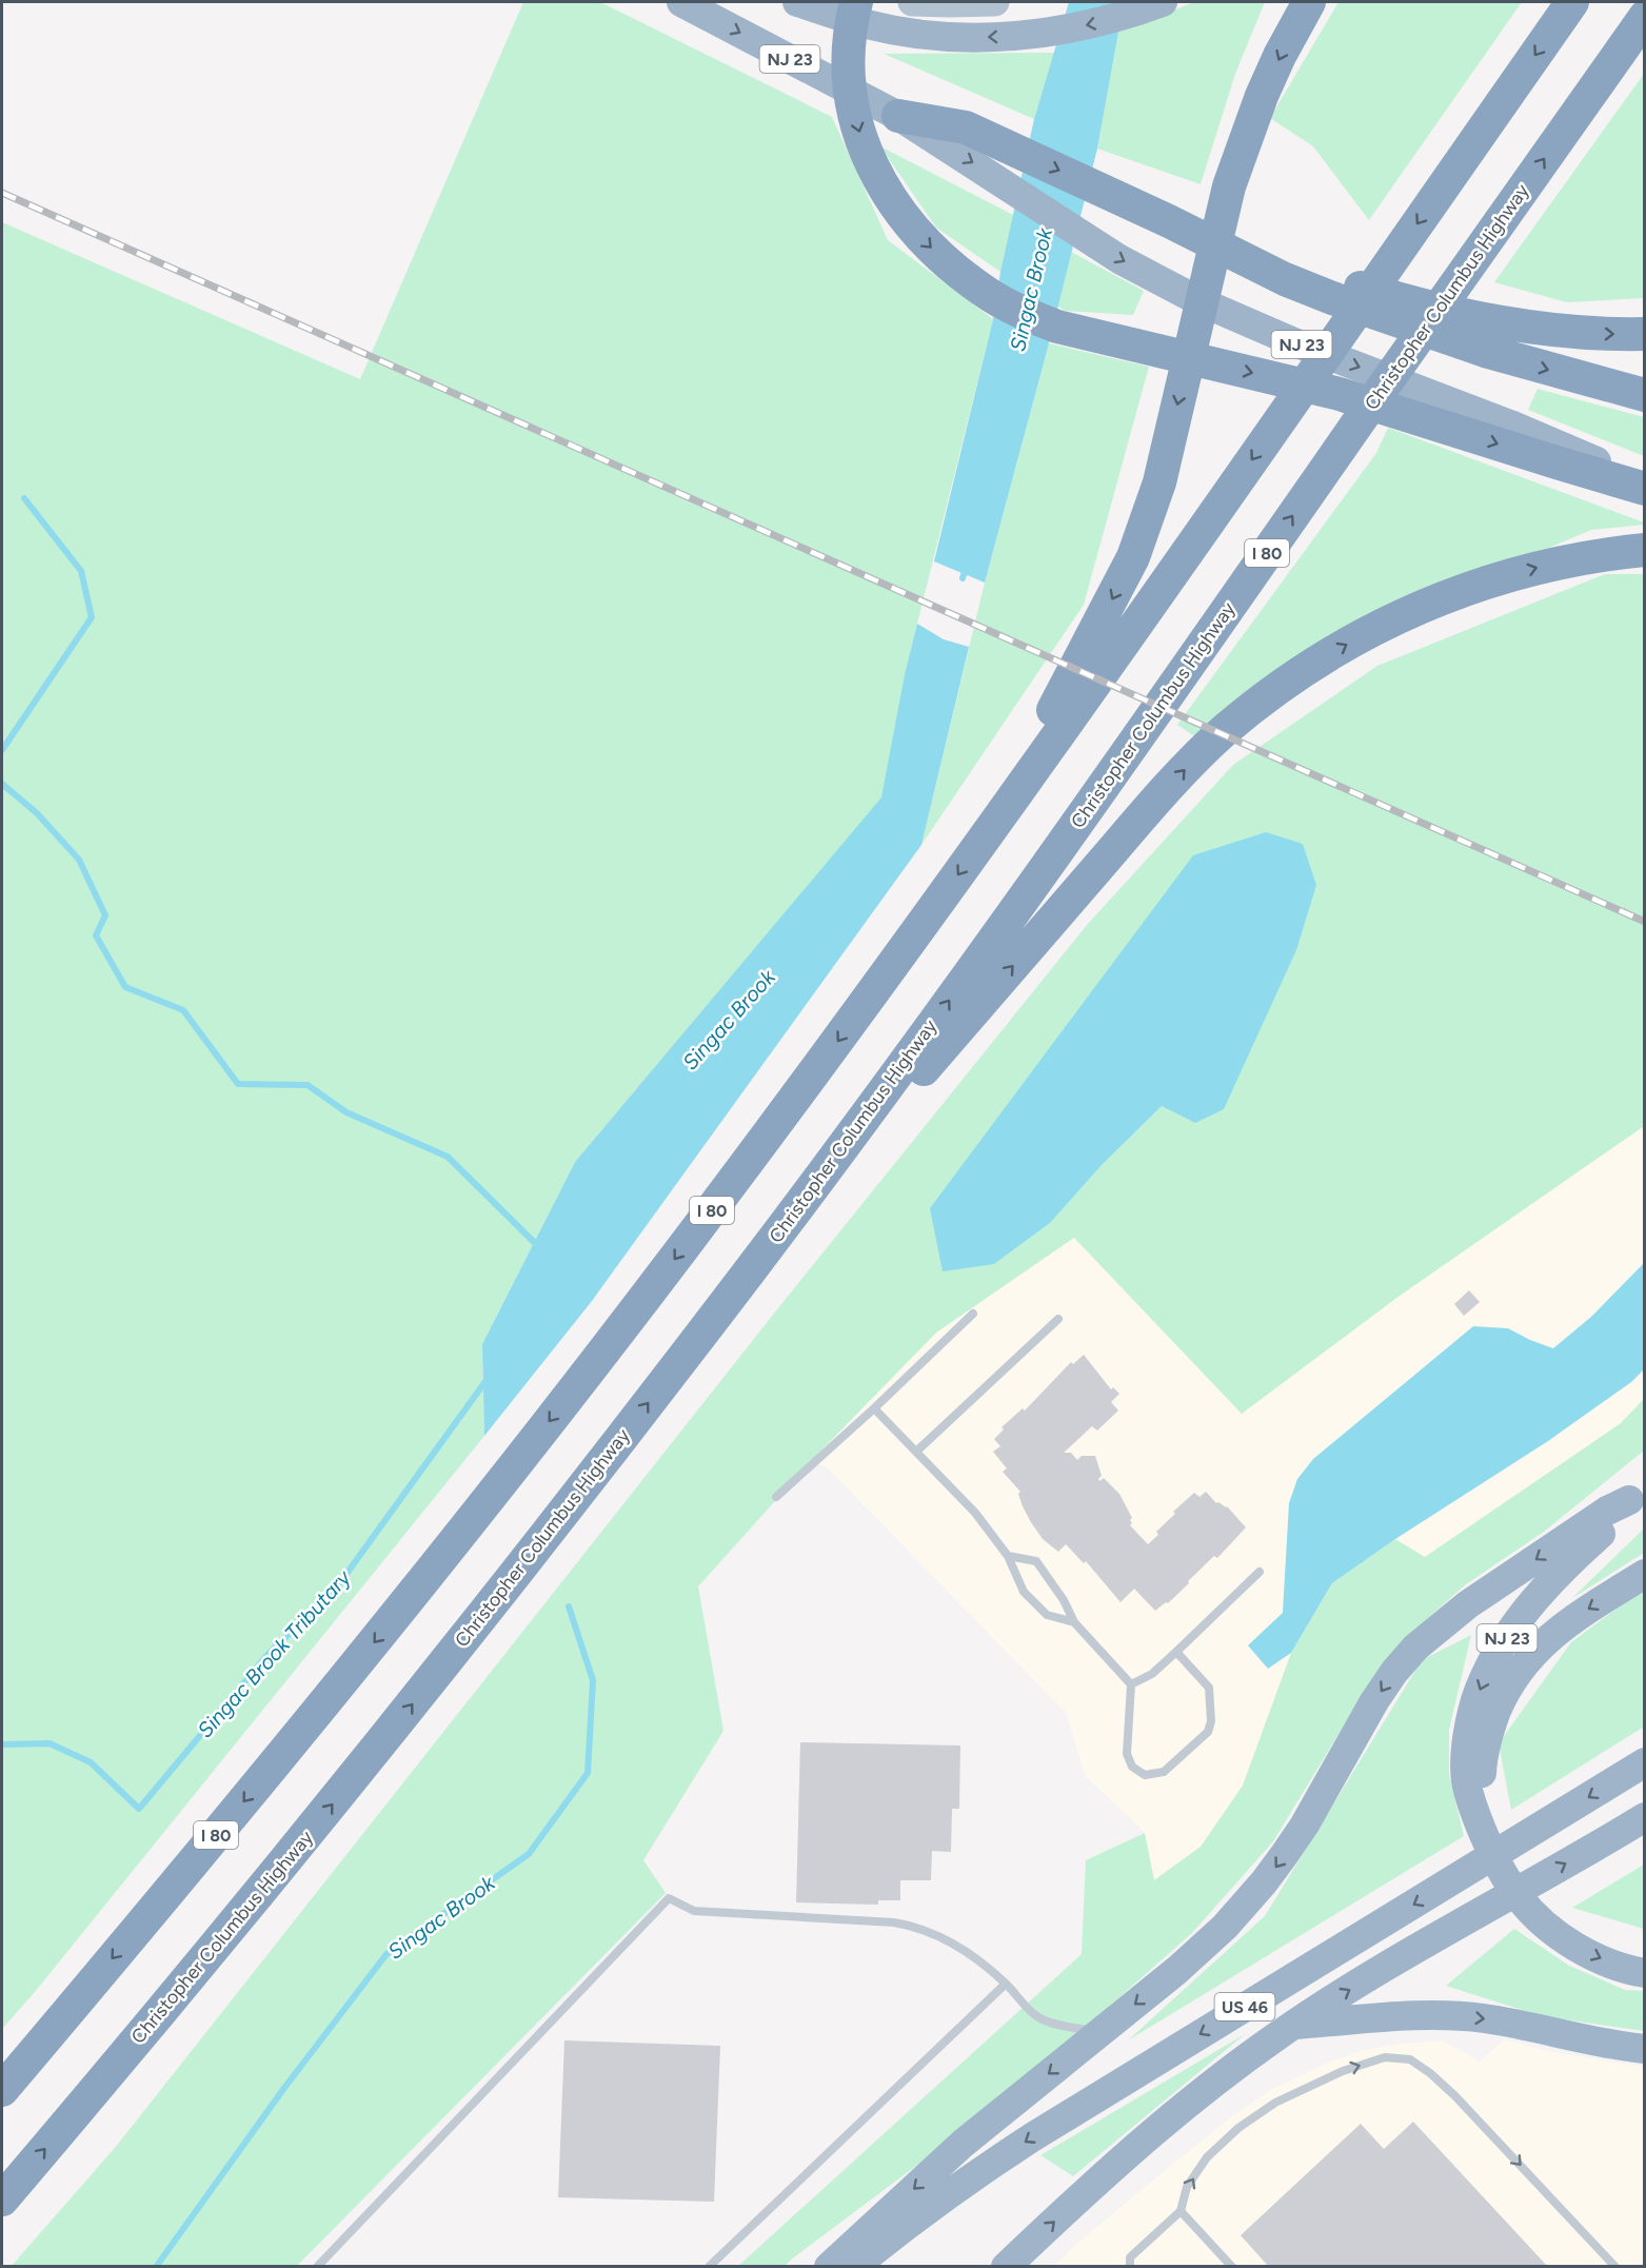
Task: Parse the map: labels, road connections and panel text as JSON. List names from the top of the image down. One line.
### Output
{"streets":{"highway":["NJ 23","Christopher Columbus Highway","I 80","US 46"]},"water":["Singac Brook","Singac Brook Tributary"]}
